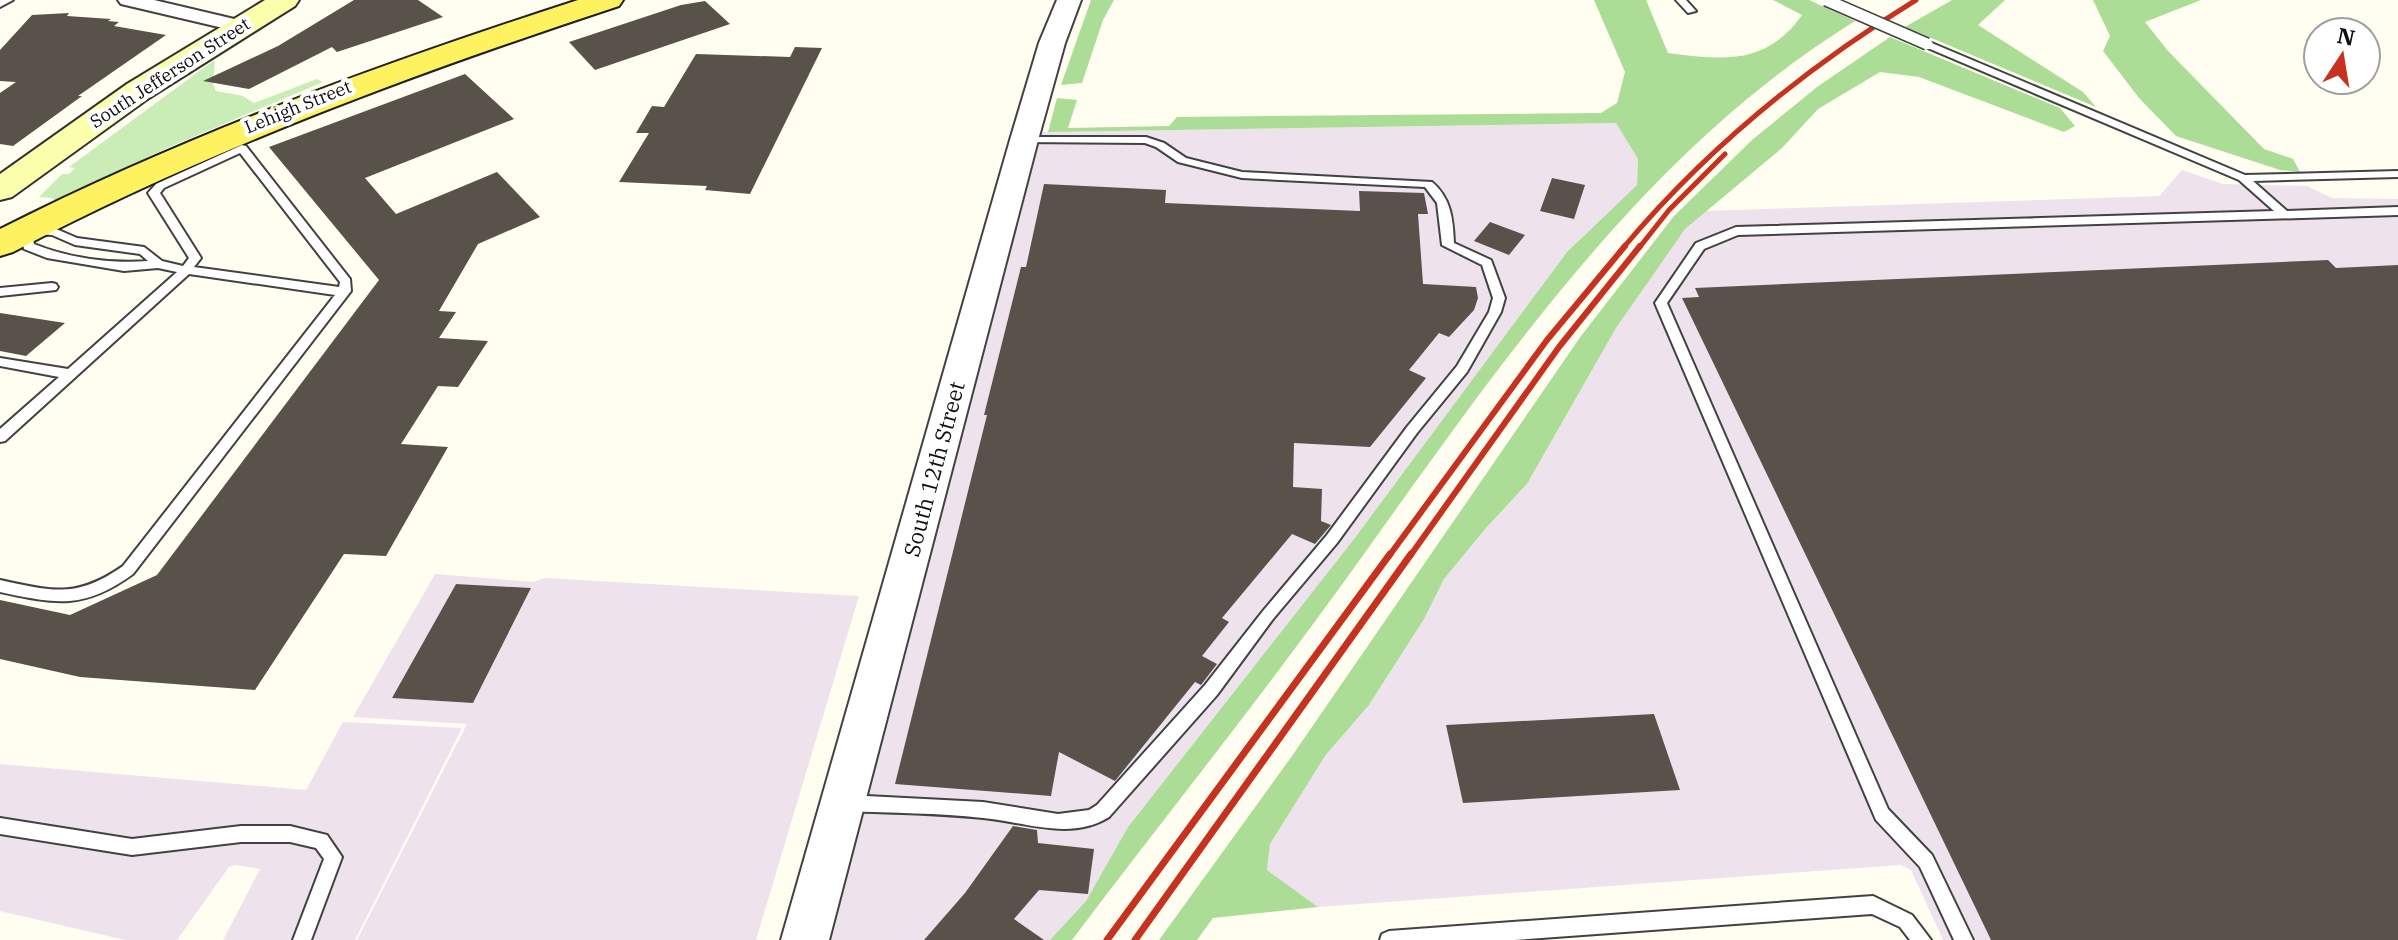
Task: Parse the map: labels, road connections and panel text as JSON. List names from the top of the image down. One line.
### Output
{"streets":{"main road":["South Jefferson Street","Lehigh Street"],"street":["South 12th Street"]},"crossings":[["South Jefferson Street","Lehigh Street"]],"north":"top"}
